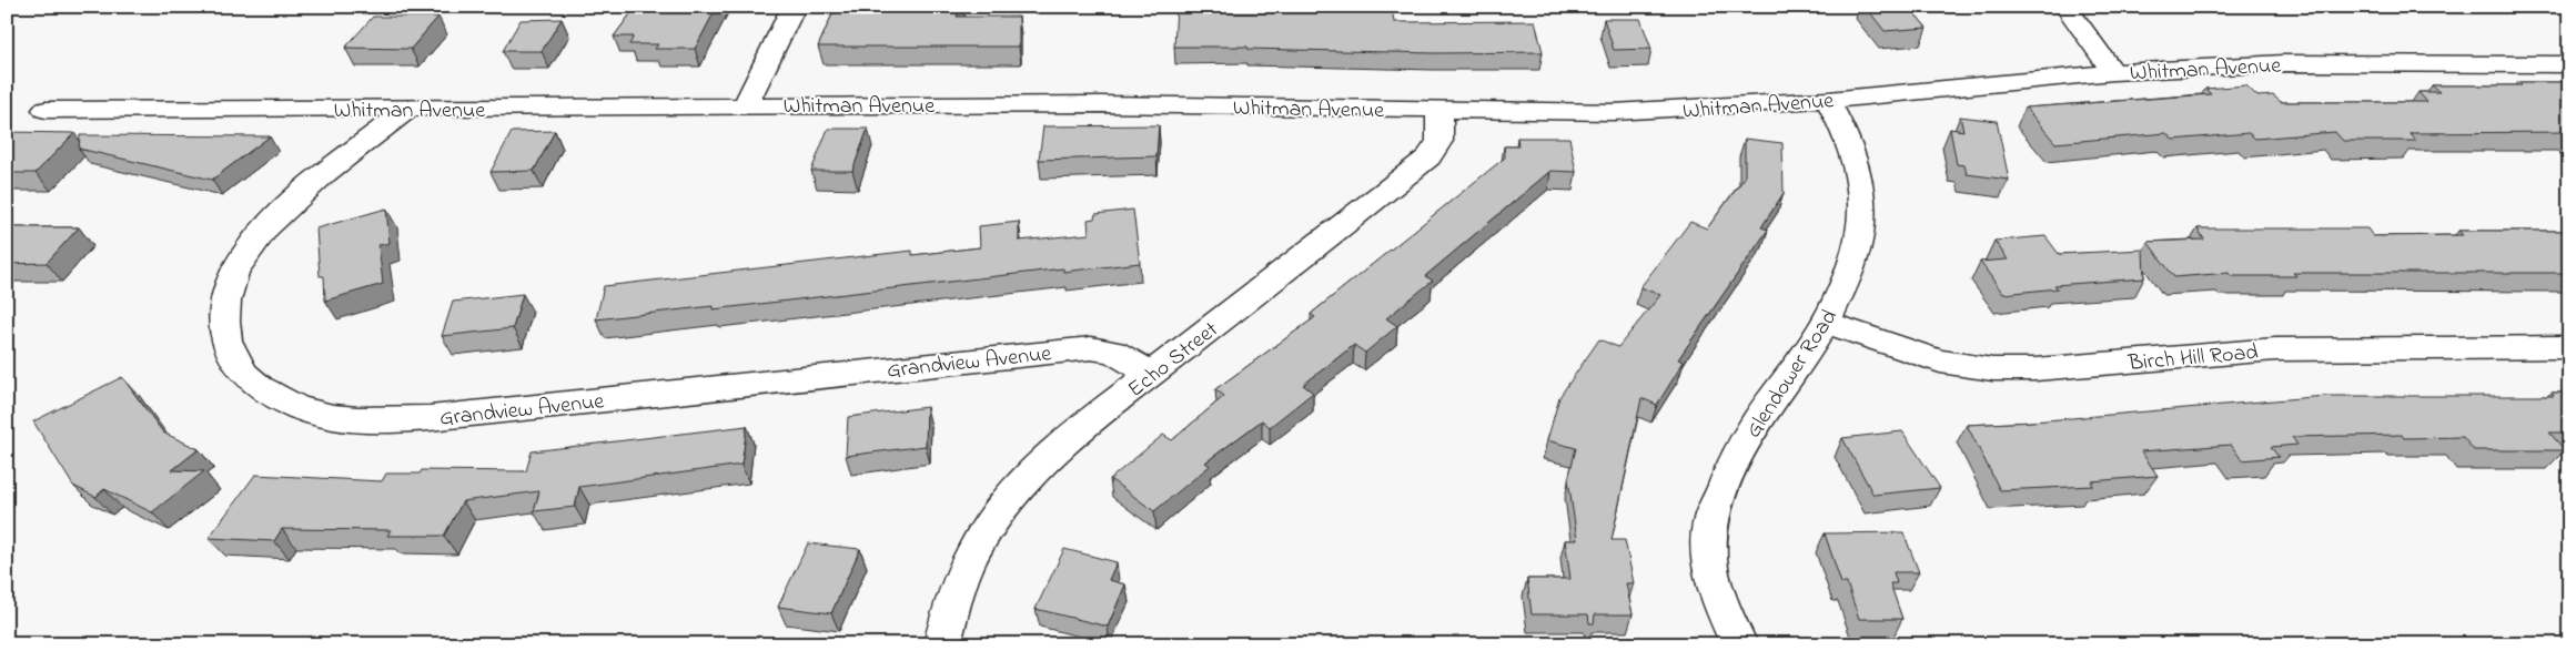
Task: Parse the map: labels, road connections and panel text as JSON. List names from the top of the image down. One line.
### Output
{"streets":{"street":["Whitman Avenue","Birch Hill Road","Echo Street","Grandview Avenue","Glendower Road"]},"crossings":[["Whitman Avenue","Echo Street"],["Whitman Avenue","Grandview Avenue"],["Whitman Avenue","Glendower Road"],["Birch Hill Road","Glendower Road"],["Echo Street","Grandview Avenue"]]}
